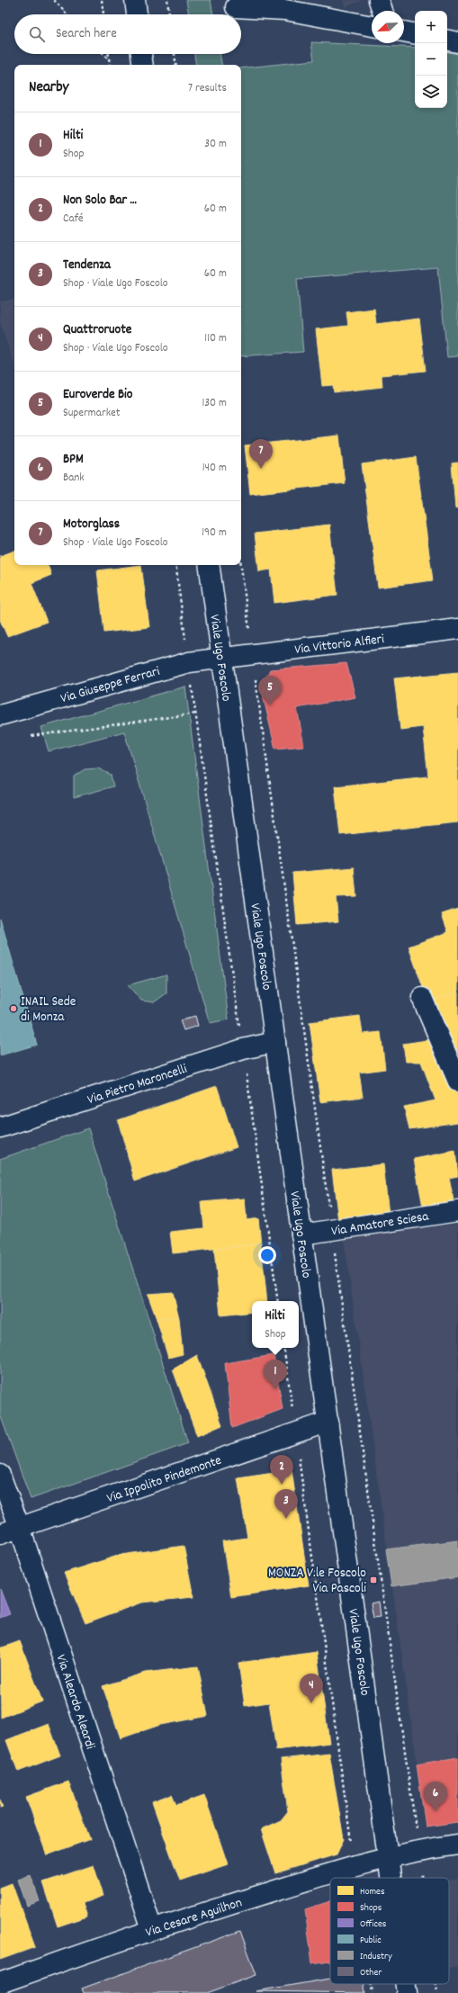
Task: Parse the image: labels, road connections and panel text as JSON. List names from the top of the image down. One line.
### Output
{"streets":{"street":["Via Vittorio Alfieri","Viale Ugo Foscolo","Via Giuseppe Ferrari","Via Pietro Maroncelli","Via Amatore Sciesa","Via Ippolito Pindemonte","Via Aleardo Aleardi","Via Cesare Aguilhon"]},"crossings":[["Via Vittorio Alfieri","Viale Ugo Foscolo"],["Via Vittorio Alfieri","Via Giuseppe Ferrari"],["Viale Ugo Foscolo","Via Giuseppe Ferrari"],["Viale Ugo Foscolo","Via Pietro Maroncelli"],["Viale Ugo Foscolo","Via Amatore Sciesa"],["Viale Ugo Foscolo","Via Ippolito Pindemonte"],["Viale Ugo Foscolo","Via Cesare Aguilhon"],["Via Ippolito Pindemonte","Via Aleardo Aleardi"],["Via Aleardo Aleardi","Via Cesare Aguilhon"]],"places":{"other":["INAIL Sede di Monza"],"transit":["MONZA V.le Foscolo Via Pascoli"]},"legend":["Homes","Shops","Offices","Public","Industry","Other"],"north":"bottom left","page":{"map_buttons":["+","−"],"search":"Search here","heading":["Nearby","7 results"],"list":[{"mark":"1","name":"Hilti","note":"Shop","value":"30 m"},{"mark":"2","name":"Non Solo Bar ...","note":"Café","value":"60 m"},{"mark":"3","name":"Tendenza","note":"Shop · Viale Ugo Foscolo","value":"60 m"},{"mark":"4","name":"Quattroruote","note":"Shop · Viale Ugo Foscolo","value":"110 m"},{"mark":"5","name":"Euroverde Bio","note":"Supermarket","value":"130 m"},{"mark":"6","name":"BPM","note":"Bank","value":"140 m"},{"mark":"7","name":"Motorglass","note":"Shop · Viale Ugo Foscolo","value":"190 m"}],"pins":["7","5","1","2","3","4","6"],"popup":["Hilti","Shop"]}}
